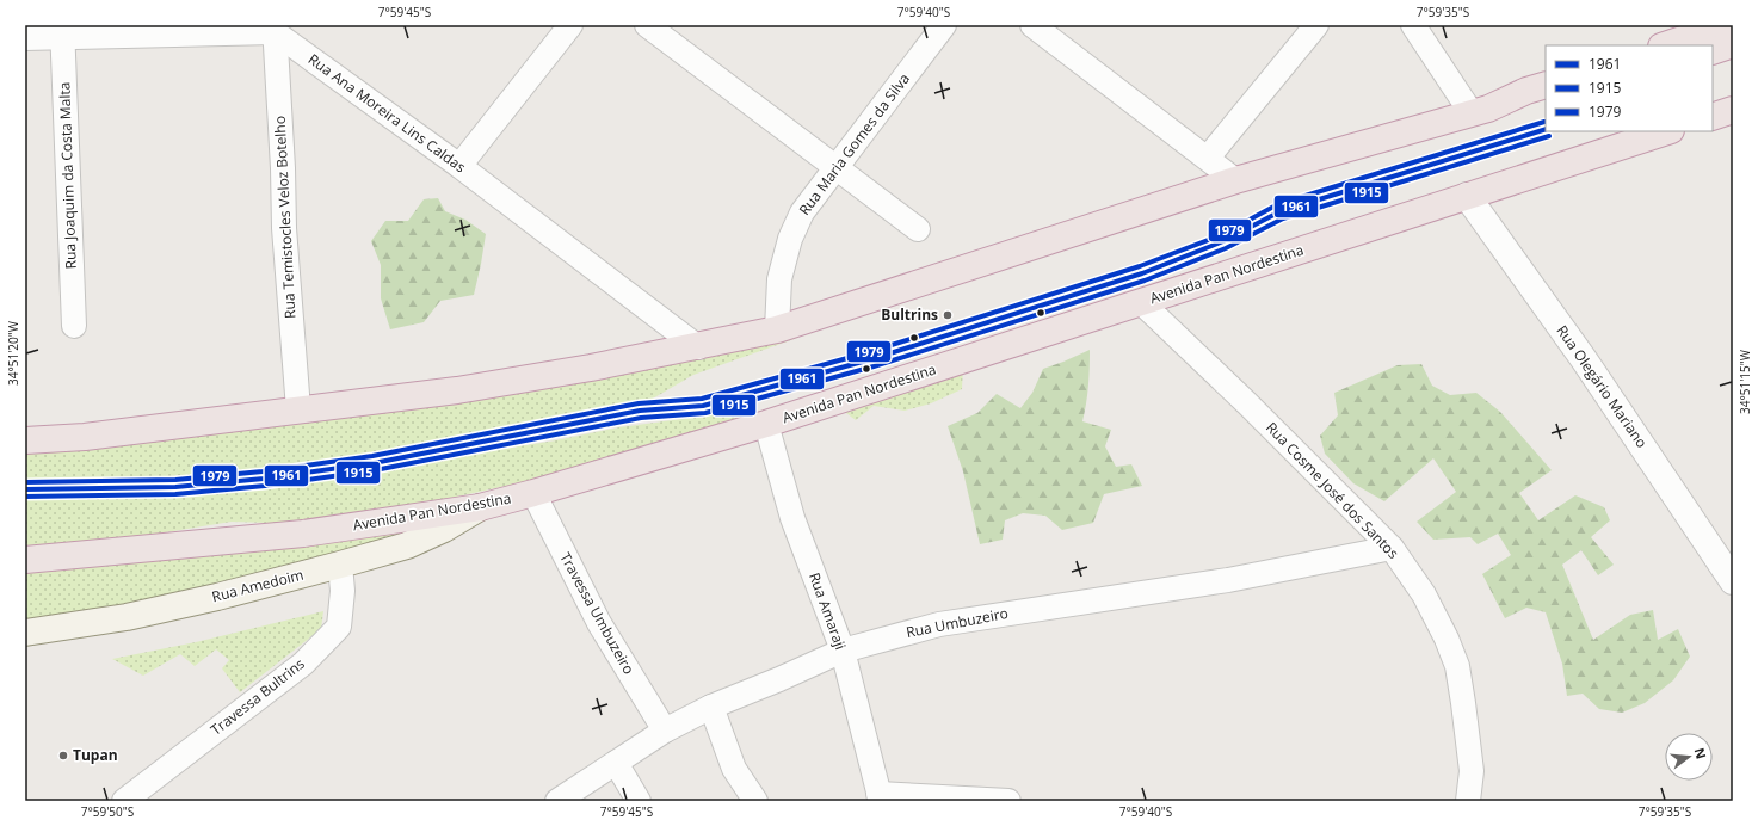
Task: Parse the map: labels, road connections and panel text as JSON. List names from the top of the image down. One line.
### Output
{"streets":{"highway":["Avenida Pan Nordestina"],"main road":["Rua Amedoim"],"street":["Rua Ana Moreira Lins Caldas","Rua Maria Gomes da Silva","Rua Joaquim da Costa Malta","Rua Temistocles Veloz Botelho","Rua Olegário Mariano","Rua Cosme José dos Santos","Rua Amaraji","Travessa Umbuzeiro","Rua Umbuzeiro","Travessa Bultrins"]},"crossings":[["Rua Ana Moreira Lins Caldas","Rua Temistocles Veloz Botelho"],["Avenida Pan Nordestina","Rua Olegário Mariano"],["Avenida Pan Nordestina","Rua Cosme José dos Santos"],["Avenida Pan Nordestina","Rua Amedoim"],["Avenida Pan Nordestina","Rua Amaraji"],["Avenida Pan Nordestina","Travessa Umbuzeiro"],["Rua Cosme José dos Santos","Rua Umbuzeiro"],["Rua Amedoim","Travessa Bultrins"],["Rua Amaraji","Rua Umbuzeiro"],["Travessa Umbuzeiro","Rua Umbuzeiro"]],"places":["Bultrins","Tupan"],"lines":["transit line 1979","transit line 1961","transit line 1915"],"legend":["1961","1915","1979"],"north":"right","coordinates":["7°59'45\"S","7°59'40\"S","7°59'35\"S","34°51'20\"W","34°51'15\"W","7°59'50\"S"]}
